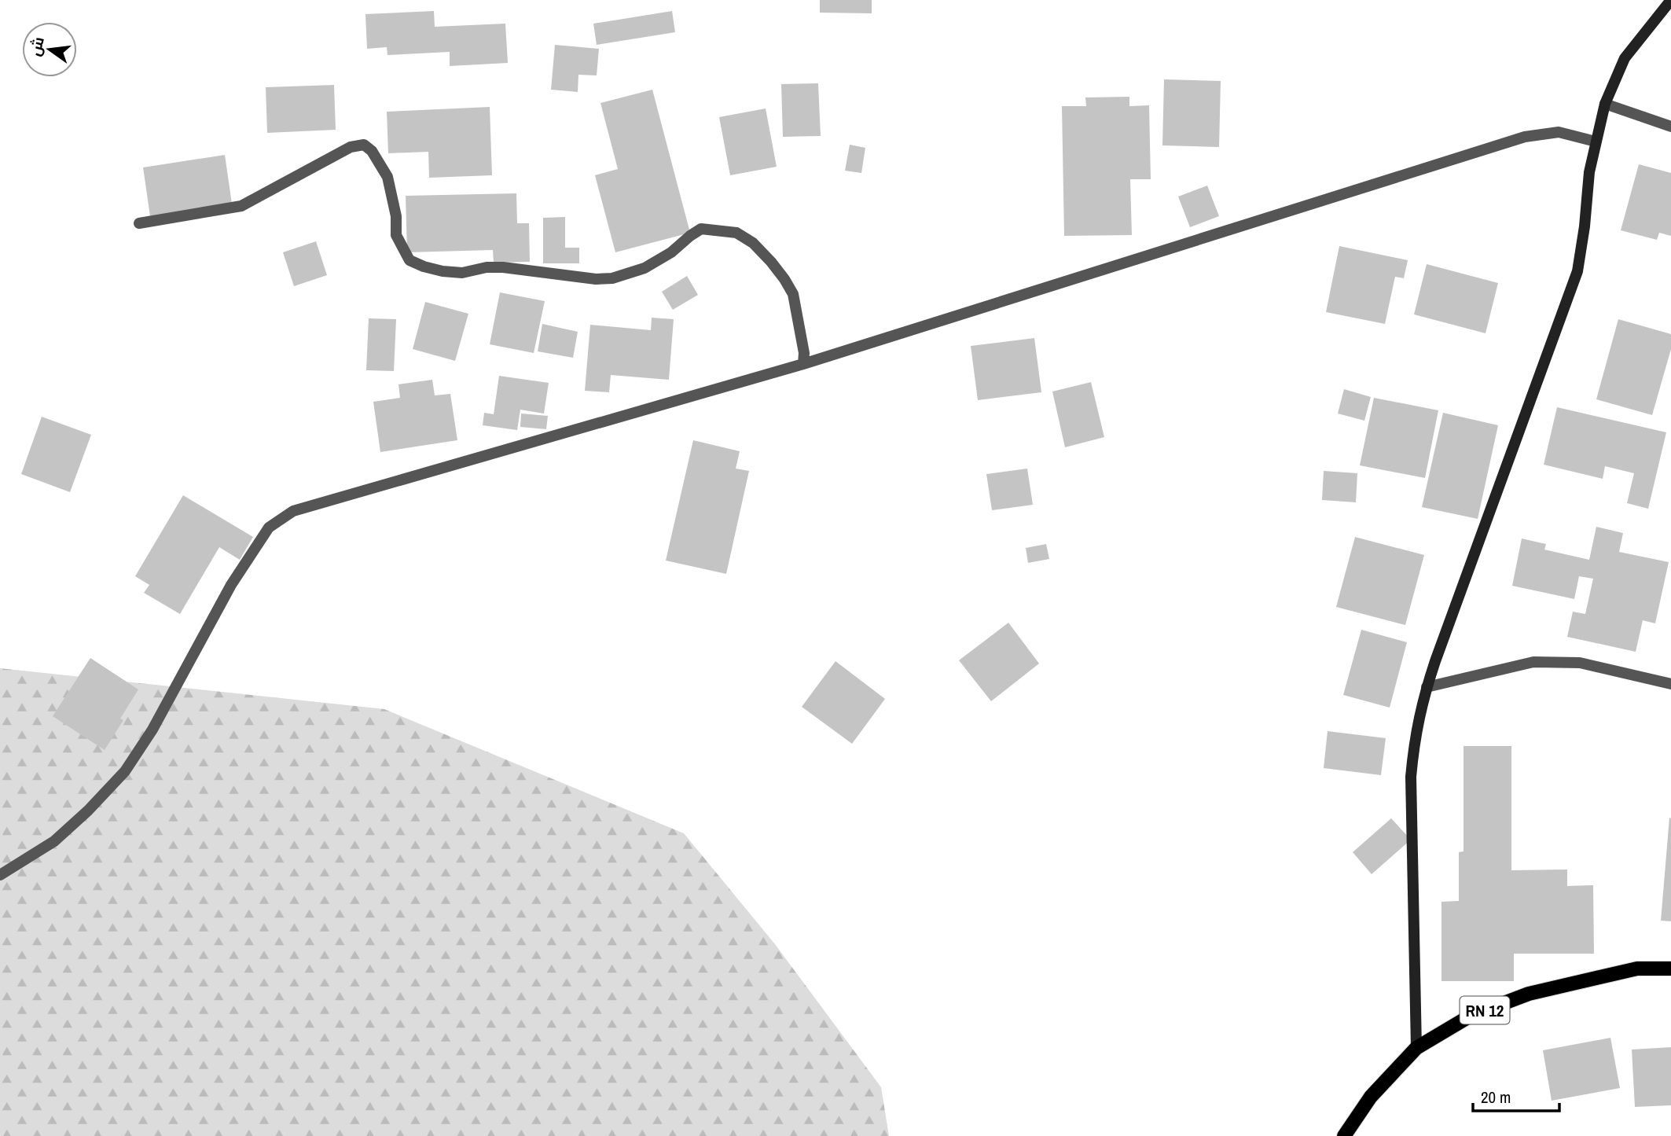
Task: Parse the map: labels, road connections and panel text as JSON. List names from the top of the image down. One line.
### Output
{"streets":{"main road":["RN 12"]},"scale_bar":"20 m","north":"left"}
